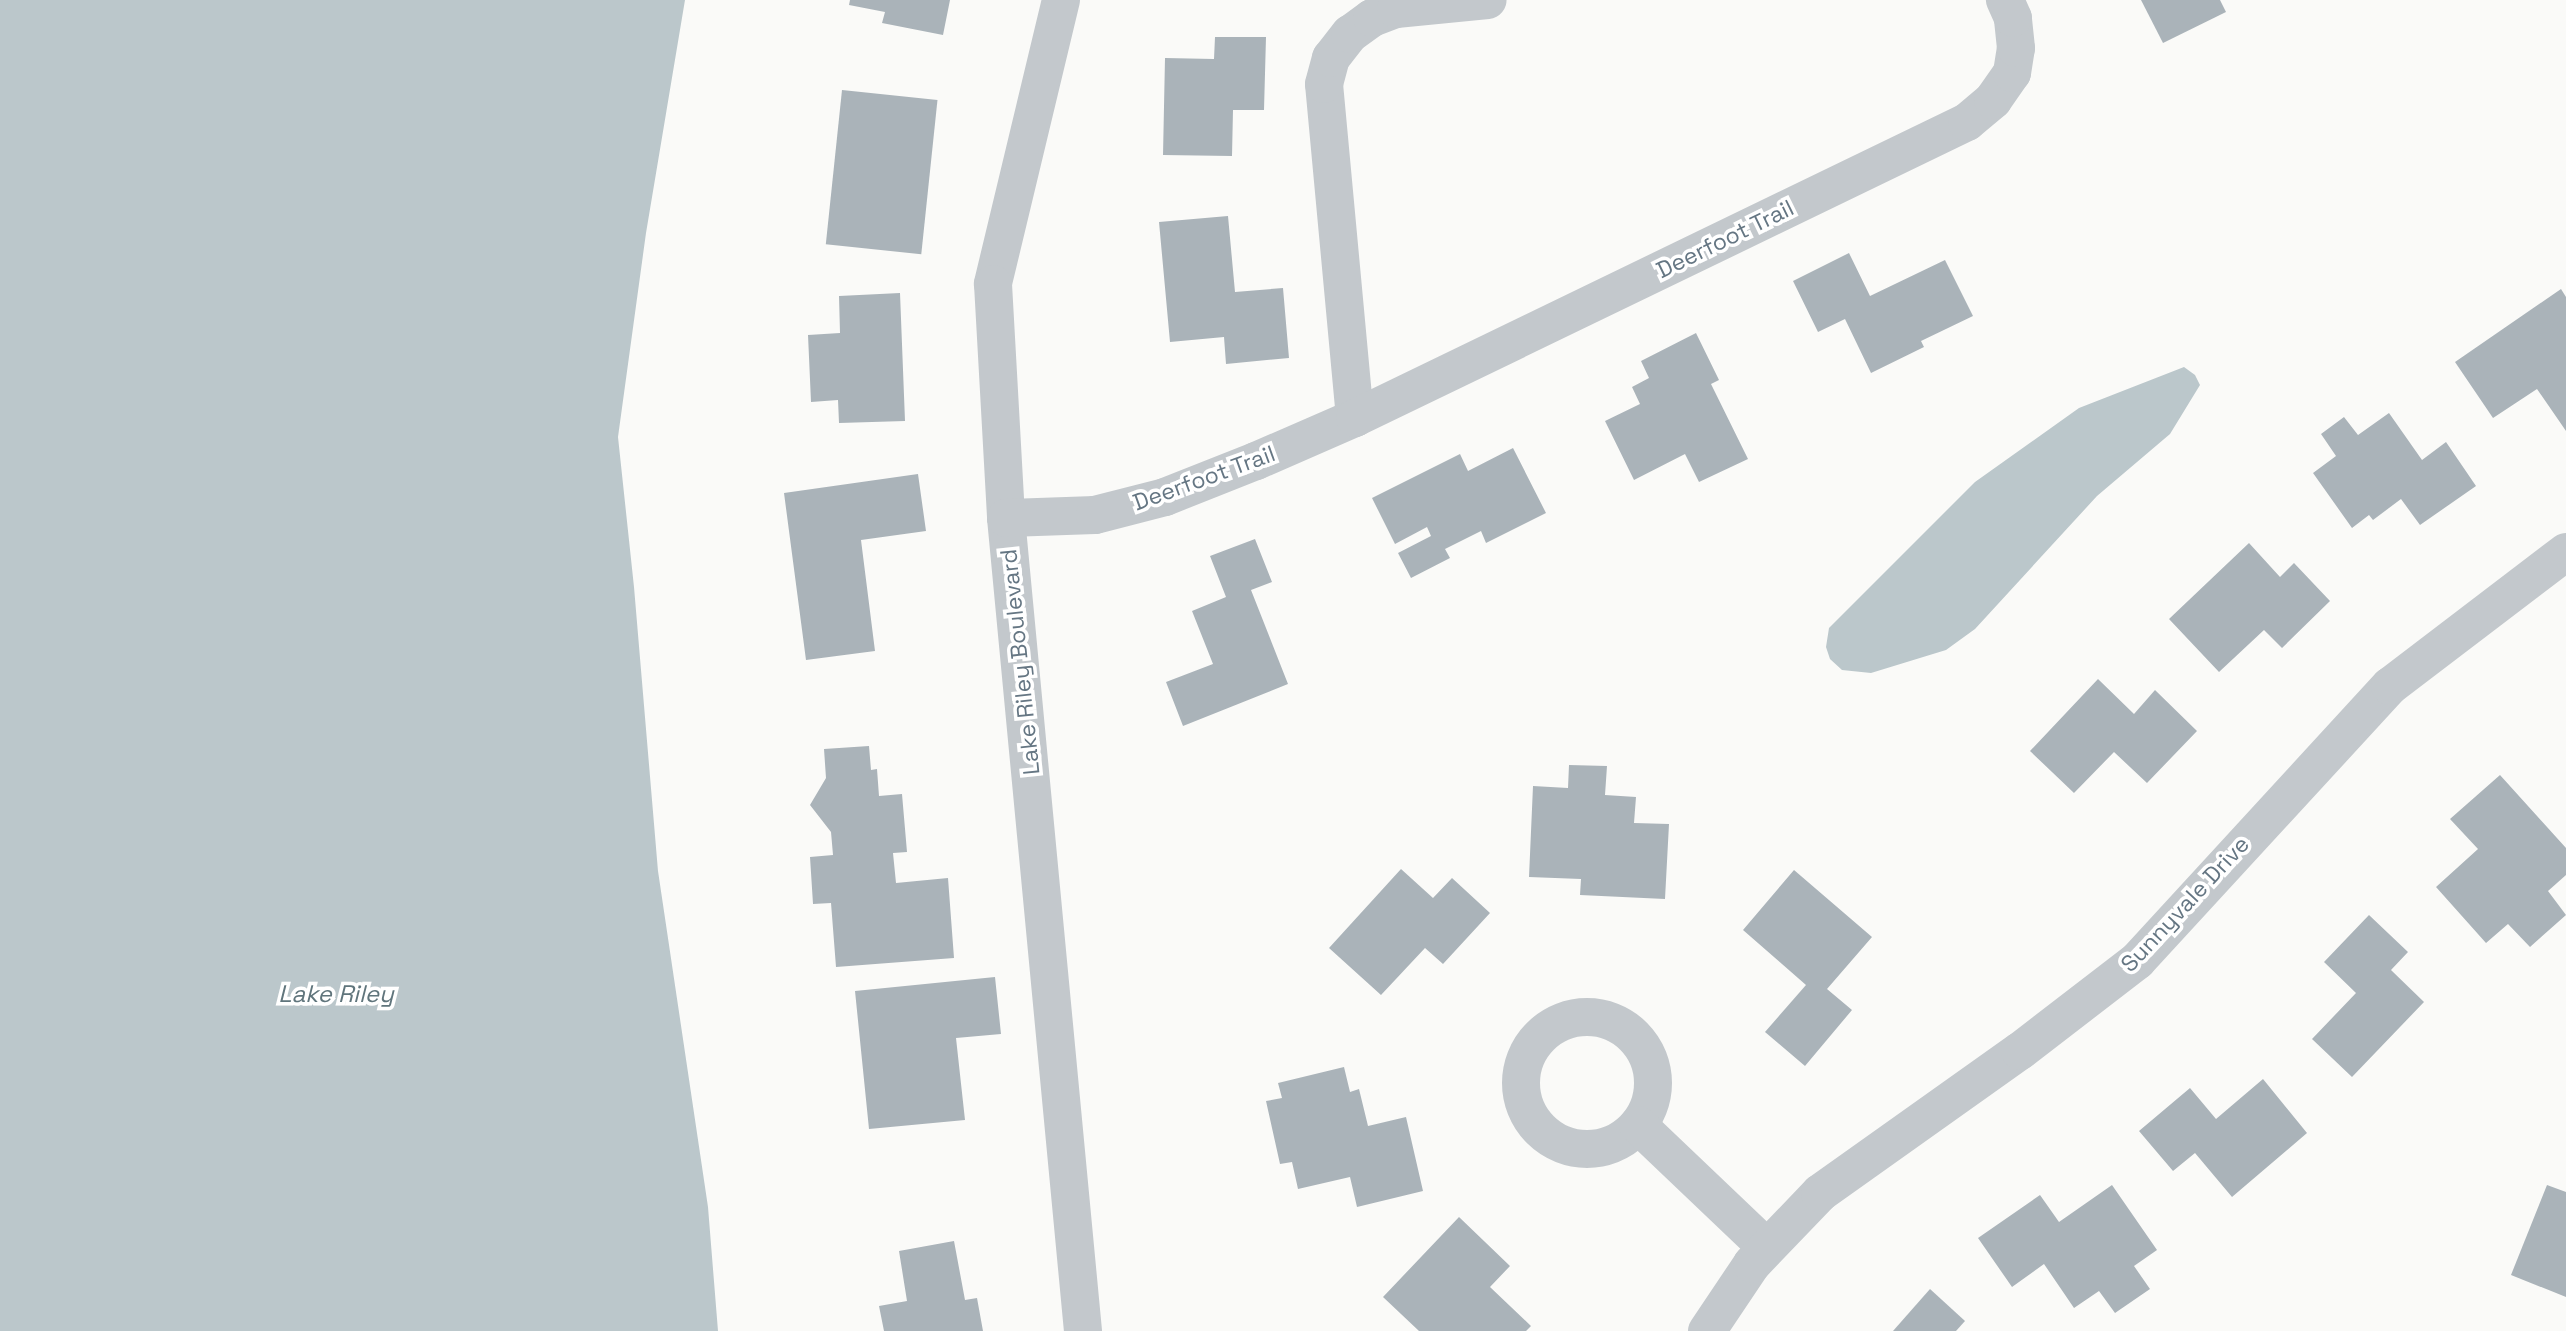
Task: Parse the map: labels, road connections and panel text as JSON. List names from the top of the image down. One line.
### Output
{"streets":{"street":["Deerfoot Trail","Lake Riley Boulevard","Sunnyvale Drive"]},"crossings":[["Deerfoot Trail","Lake Riley Boulevard"]],"water":["Lake Riley"]}
